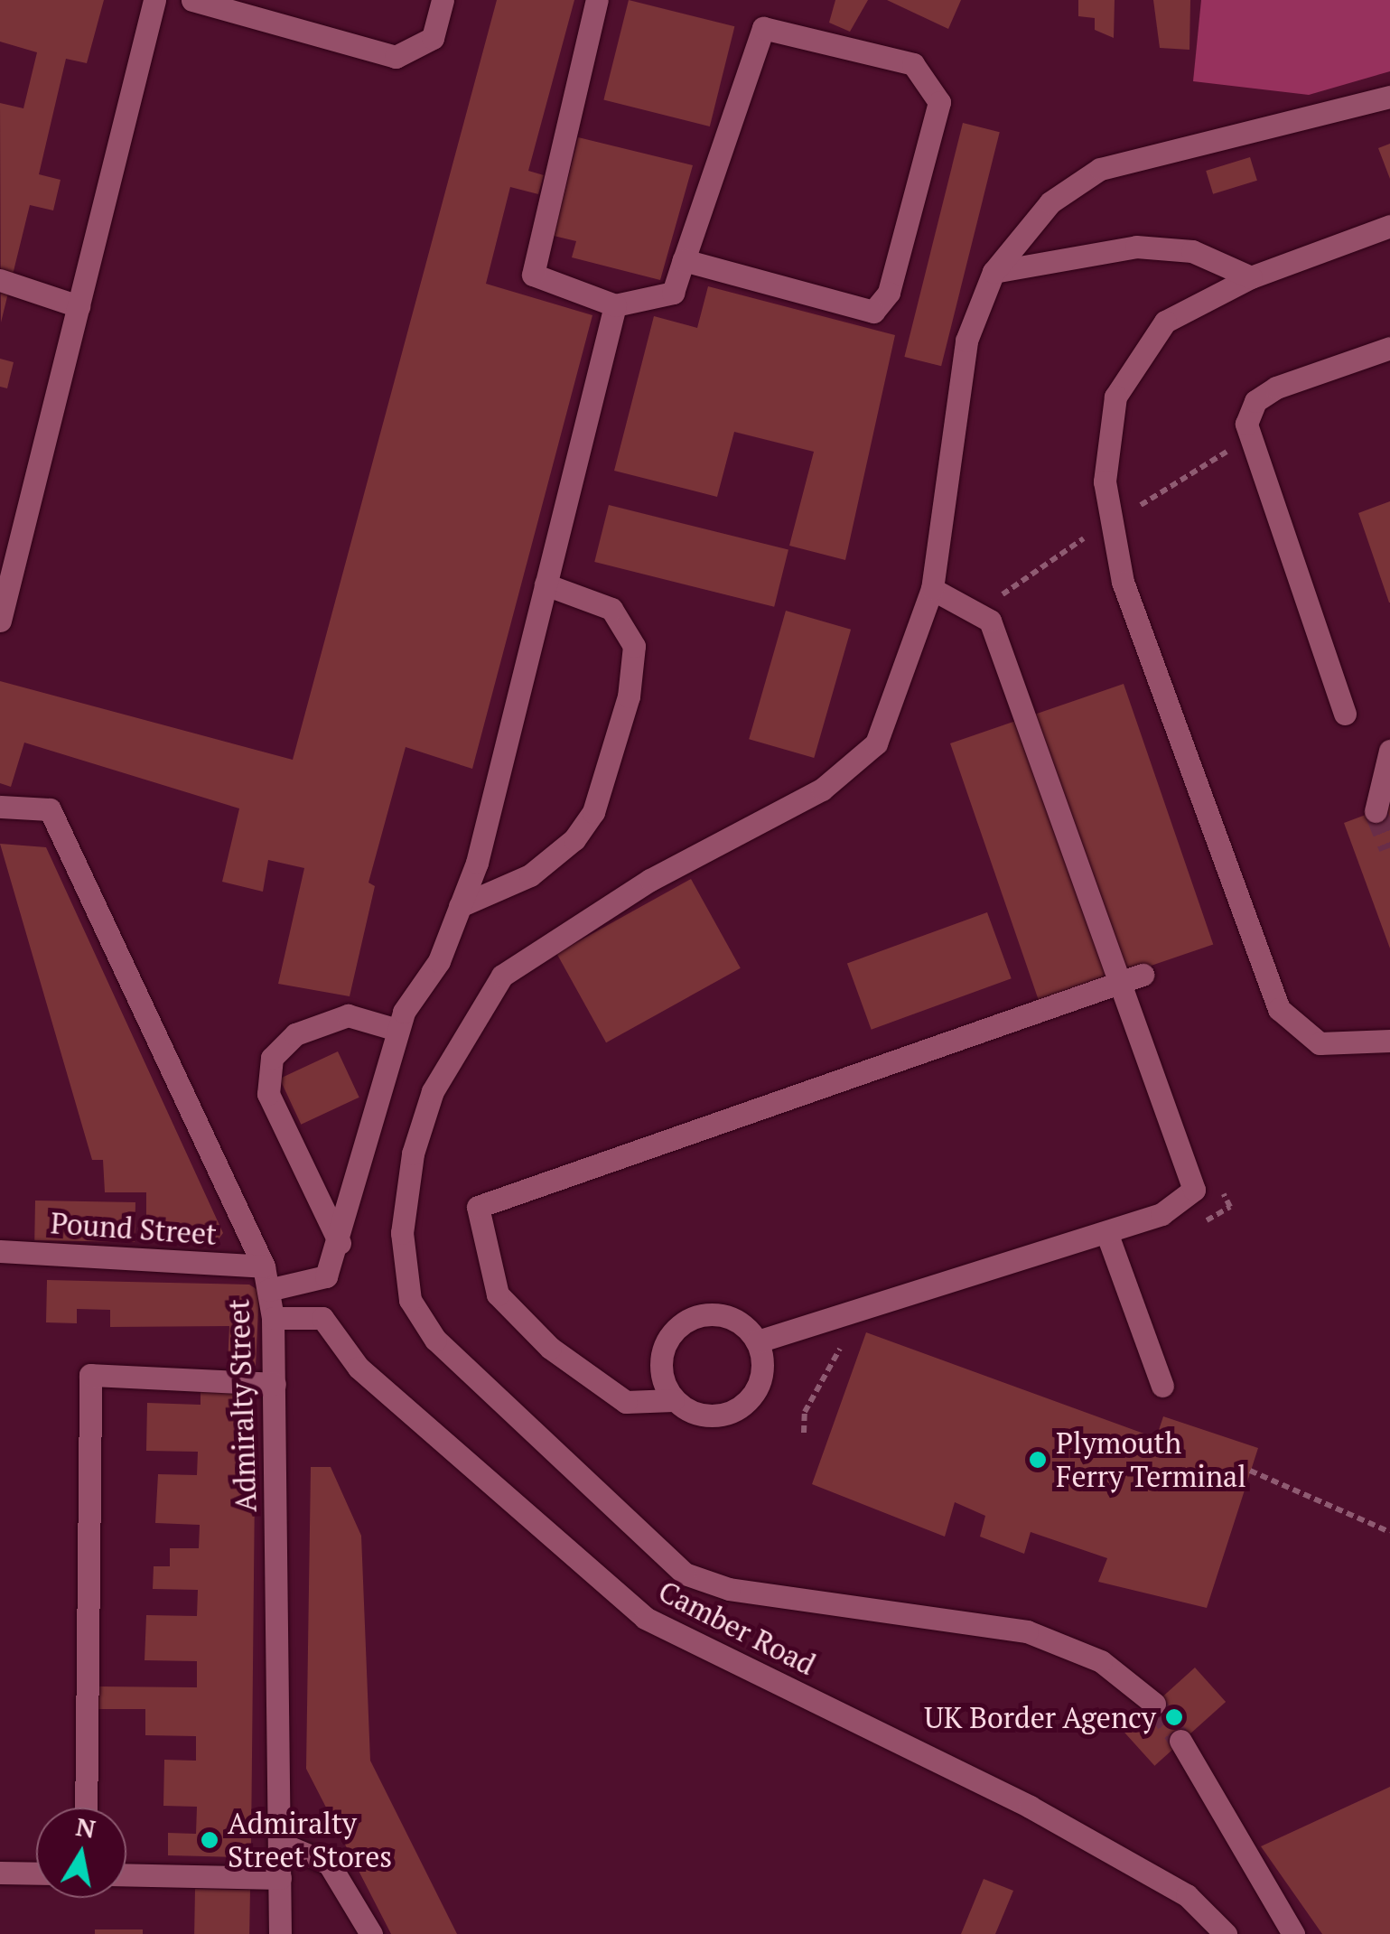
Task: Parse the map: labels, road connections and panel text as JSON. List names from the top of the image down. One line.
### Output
{"streets":{"street":["Pound Street","Admiralty Street","Camber Road"]},"crossings":[["Pound Street","Admiralty Street"],["Admiralty Street","Camber Road"]],"places":["Plymouth Ferry Terminal","UK Border Agency","Admiralty Street Stores"],"north":"top"}
